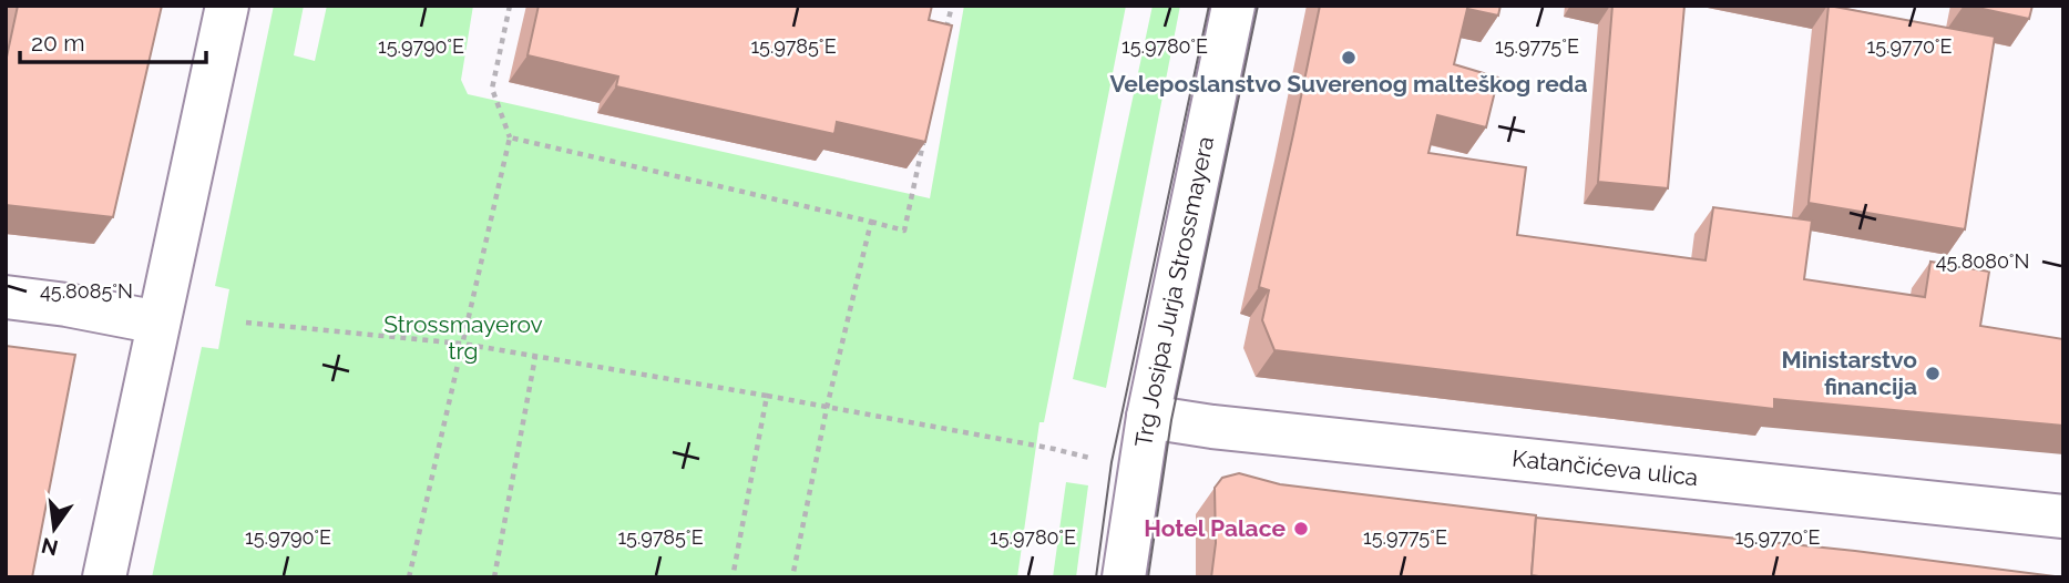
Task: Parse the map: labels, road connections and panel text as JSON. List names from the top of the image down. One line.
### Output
{"streets":{"street":["Trg Josipa Jurja Strossmayera","Katančićeva ulica"]},"crossings":[["Trg Josipa Jurja Strossmayera","Katančićeva ulica"]],"parks":["Strossmayerov trg"],"places":["Veleposlanstvo Suverenog malteškog reda","Ministarstvo financija","Hotel Palace"],"scale_bar":"20 m","north":"bottom","coordinates":["15.9790°E","15.9785°E","15.9780°E","15.9775°E","15.9770°E","45.8080°N","45.8085°N"]}
